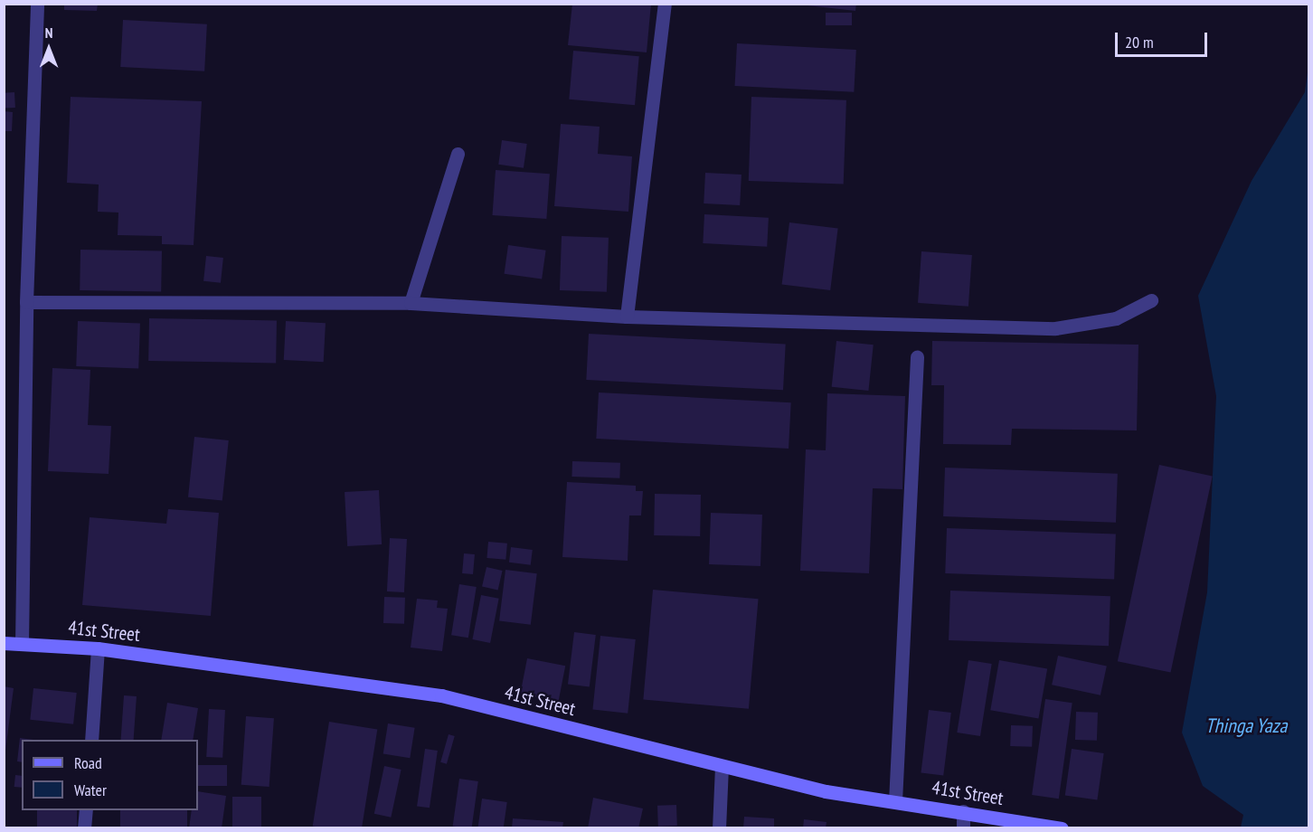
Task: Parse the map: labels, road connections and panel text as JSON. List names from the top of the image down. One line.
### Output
{"streets":{"main road":["41st Street"]},"water":["Thinga Yaza"],"legend":["Road","Water"],"scale_bar":"20 m","north":"top"}
